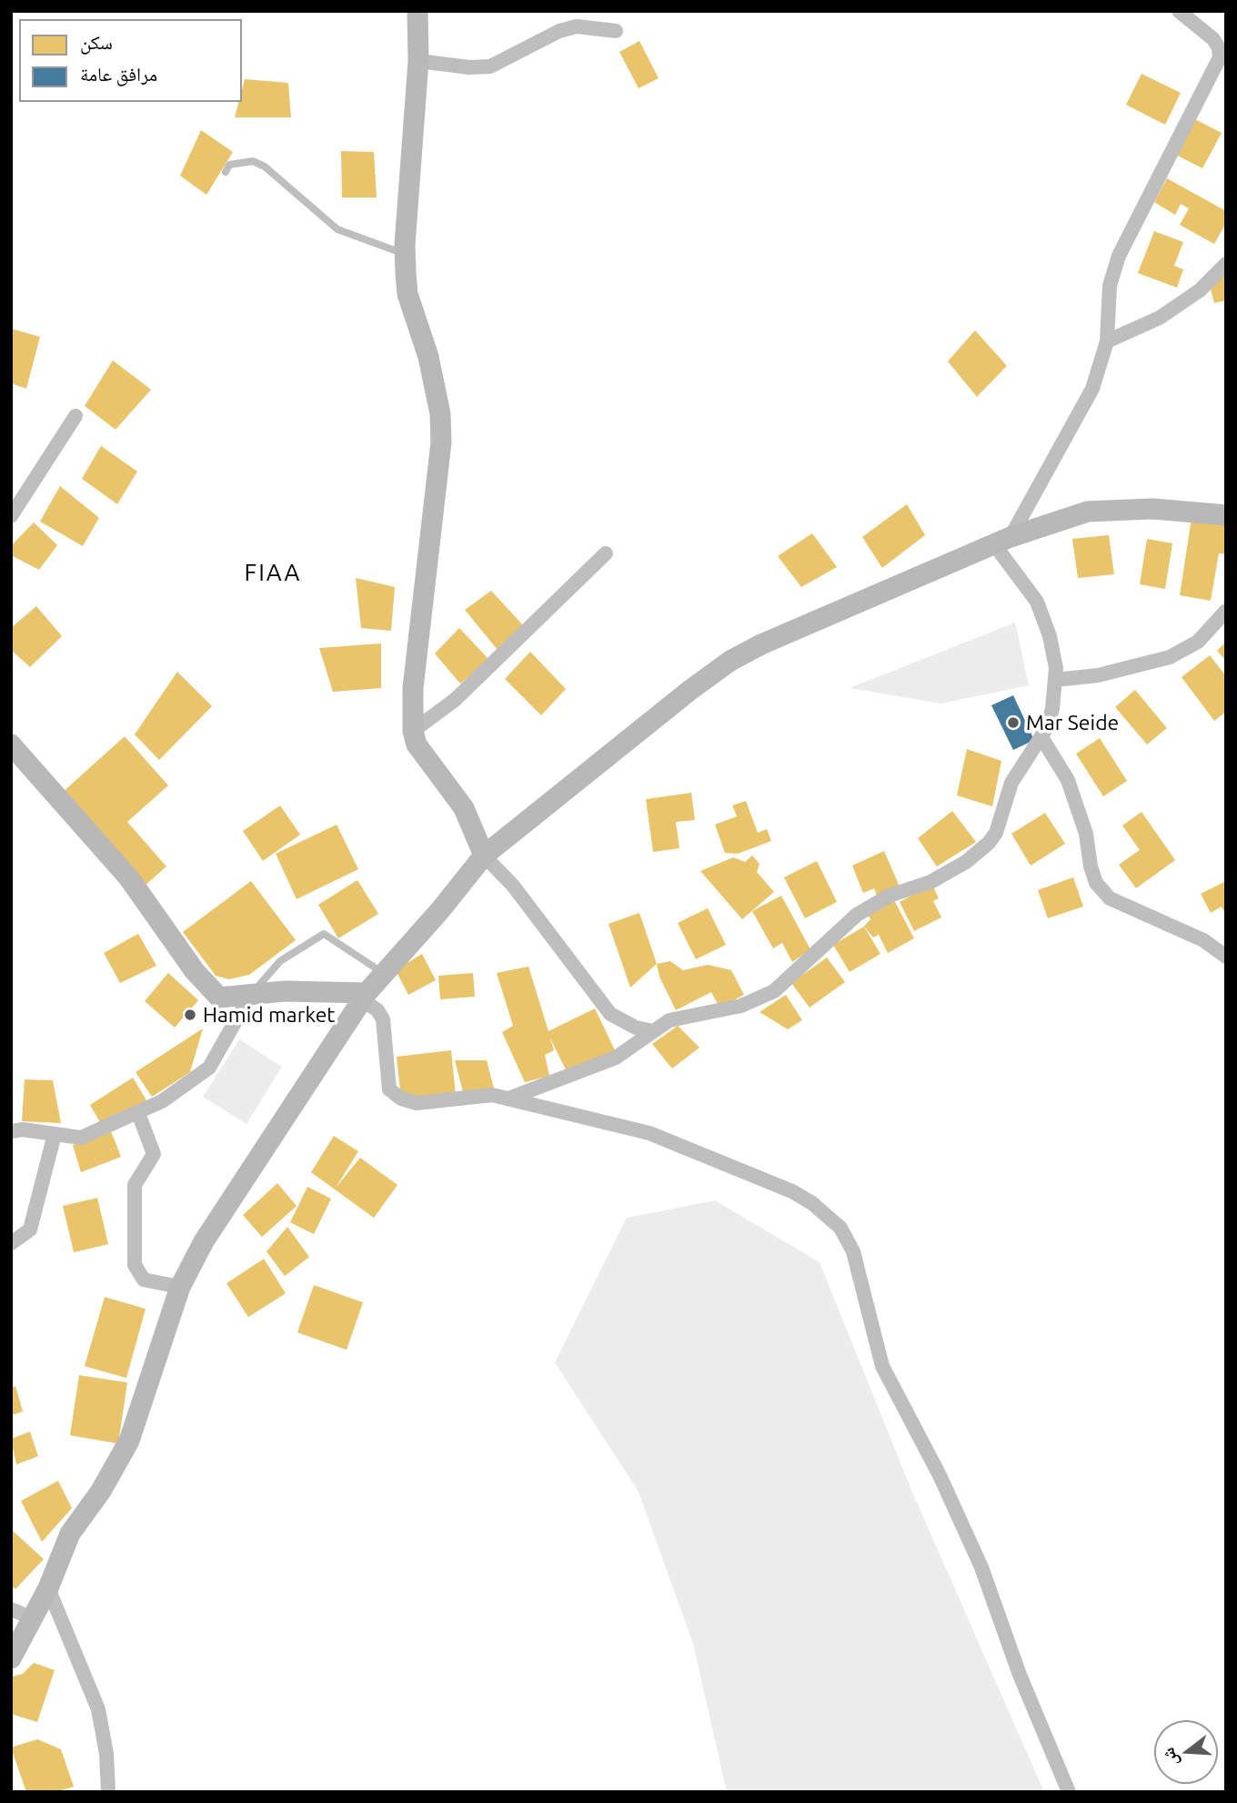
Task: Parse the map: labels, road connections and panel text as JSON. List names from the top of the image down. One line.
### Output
{"districts":["FIAA"],"places":["Mar Seide","Hamid market"],"legend":["سكن","مرافق عامة"],"north":"left"}
